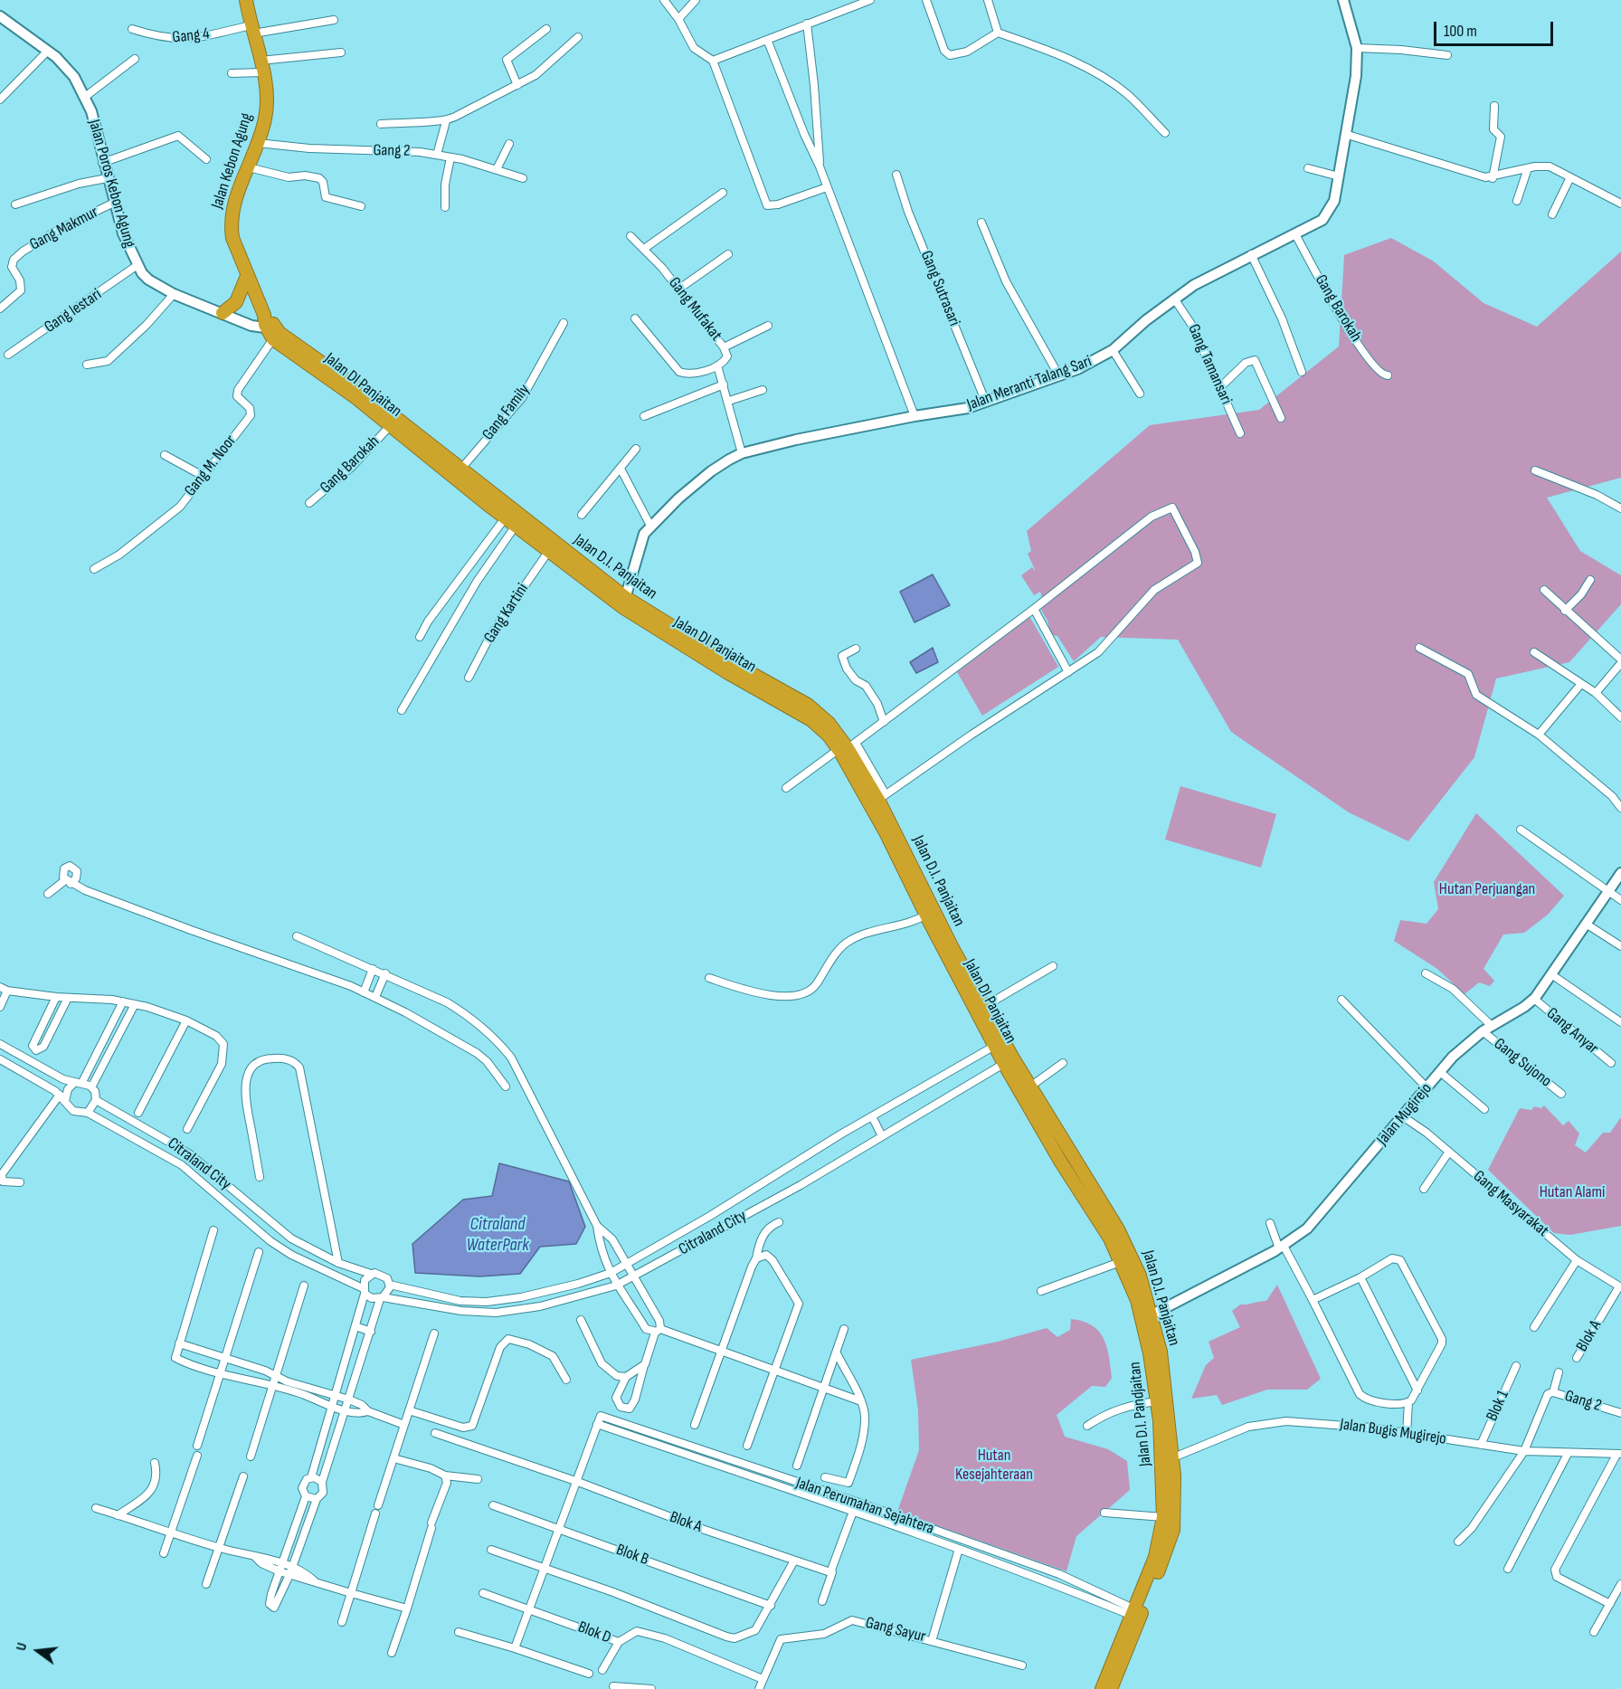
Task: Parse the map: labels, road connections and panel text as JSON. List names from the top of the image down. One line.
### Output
{"streets":{"highway":["Jalan Kebon Agung","Jalan DI Panjaitan","Jalan D.I. Panjaitan","Jalan D.I. Pandjaitan"],"street":["Gang 4","Gang 2","Jalan Poros Kebon Agung","Gang Makmur","Gang Sutrasari","Gang Barokah","Gang Mufakat","Gang lestari","Gang Tamansari","Jalan Meranti Talang Sari","Gang Family","Gang M. Noor","Gang Kartini","Gang Anyar","Gang Sujono","Jalan Mugirejo","Citraland City","Gang Masyarakat","Blok A","Blok 1","Jalan Bugis Mugirejo","Jalan Perumahan Sejahtera","Blok B","Gang Sayur","Blok D"]},"crossings":[["Gang 4","Jalan Kebon Agung"],["Gang 2","Jalan Kebon Agung"],["Jalan Kebon Agung","Jalan Poros Kebon Agung"],["Jalan Kebon Agung","Jalan DI Panjaitan"],["Jalan Kebon Agung","Gang M. Noor"],["Jalan Kebon Agung","Jalan D.I. Panjaitan"],["Jalan Poros Kebon Agung","Gang Makmur"],["Jalan Poros Kebon Agung","Gang lestari"],["Jalan Poros Kebon Agung","Jalan DI Panjaitan"],["Jalan Poros Kebon Agung","Gang M. Noor"],["Jalan Poros Kebon Agung","Jalan D.I. Panjaitan"],["Gang Sutrasari","Jalan Meranti Talang Sari"],["Gang Barokah","Jalan Meranti Talang Sari"],["Gang Barokah","Jalan DI Panjaitan"],["Gang Mufakat","Jalan Meranti Talang Sari"],["Gang Tamansari","Jalan Meranti Talang Sari"],["Jalan Meranti Talang Sari","Jalan DI Panjaitan"],["Jalan Meranti Talang Sari","Jalan D.I. Panjaitan"],["Jalan DI Panjaitan","Gang M. Noor"],["Jalan DI Panjaitan","Jalan D.I. Panjaitan"],["Jalan DI Panjaitan","Gang Kartini"],["Jalan DI Panjaitan","Citraland City"],["Jalan DI Panjaitan","Jalan D.I. Pandjaitan"],["Gang Family","Jalan D.I. Panjaitan"],["Gang M. Noor","Jalan D.I. Panjaitan"],["Jalan D.I. Panjaitan","Jalan Mugirejo"],["Jalan D.I. Panjaitan","Citraland City"],["Jalan D.I. Panjaitan","Jalan D.I. Pandjaitan"],["Jalan D.I. Panjaitan","Jalan Bugis Mugirejo"],["Jalan D.I. Panjaitan","Jalan Perumahan Sejahtera"],["Gang Anyar","Jalan Mugirejo"],["Gang Sujono","Jalan Mugirejo"],["Jalan Mugirejo","Gang Masyarakat"],["Jalan Mugirejo","Jalan D.I. Pandjaitan"],["Citraland City","Jalan D.I. Pandjaitan"],["Gang Masyarakat","Blok A"],["Blok 1","Jalan Bugis Mugirejo"],["Jalan D.I. Pandjaitan","Jalan Perumahan Sejahtera"],["Jalan Perumahan Sejahtera","Gang Sayur"],["Gang Sayur","Blok D"]],"water":["Citraland WaterPark"],"parks":["Hutan Perjuangan","Hutan Alami","Hutan Kesejahteraan"],"scale_bar":"100 m","north":"left"}
